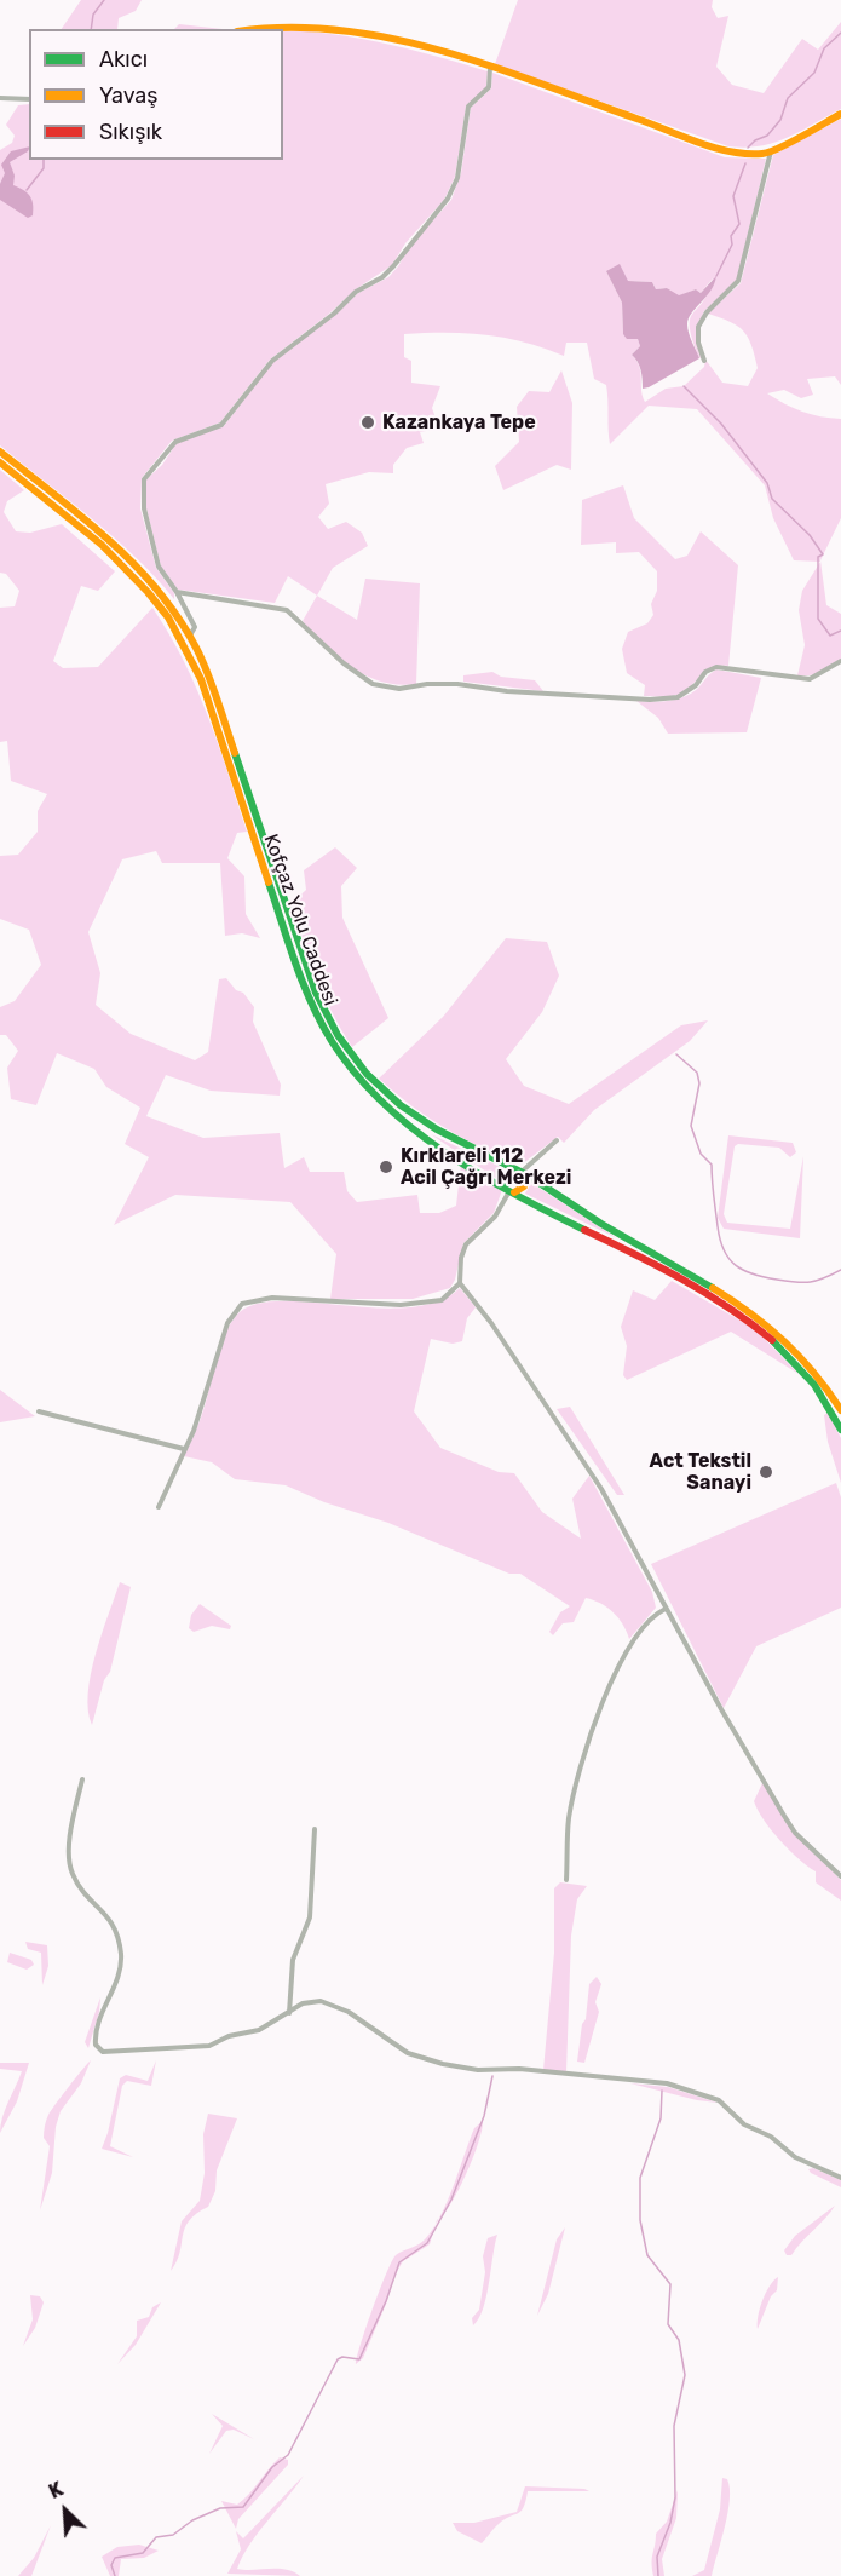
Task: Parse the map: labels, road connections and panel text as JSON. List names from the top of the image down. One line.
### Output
{"streets":{"main road":["Kofçaz Yolu Caddesi"]},"places":["Kazankaya Tepe","Kırklareli 112 Acil Çağrı Merkezi","Act Tekstil Sanayi"],"legend":["Akıcı","Yavaş","Sıkışık"],"north":"top left"}
